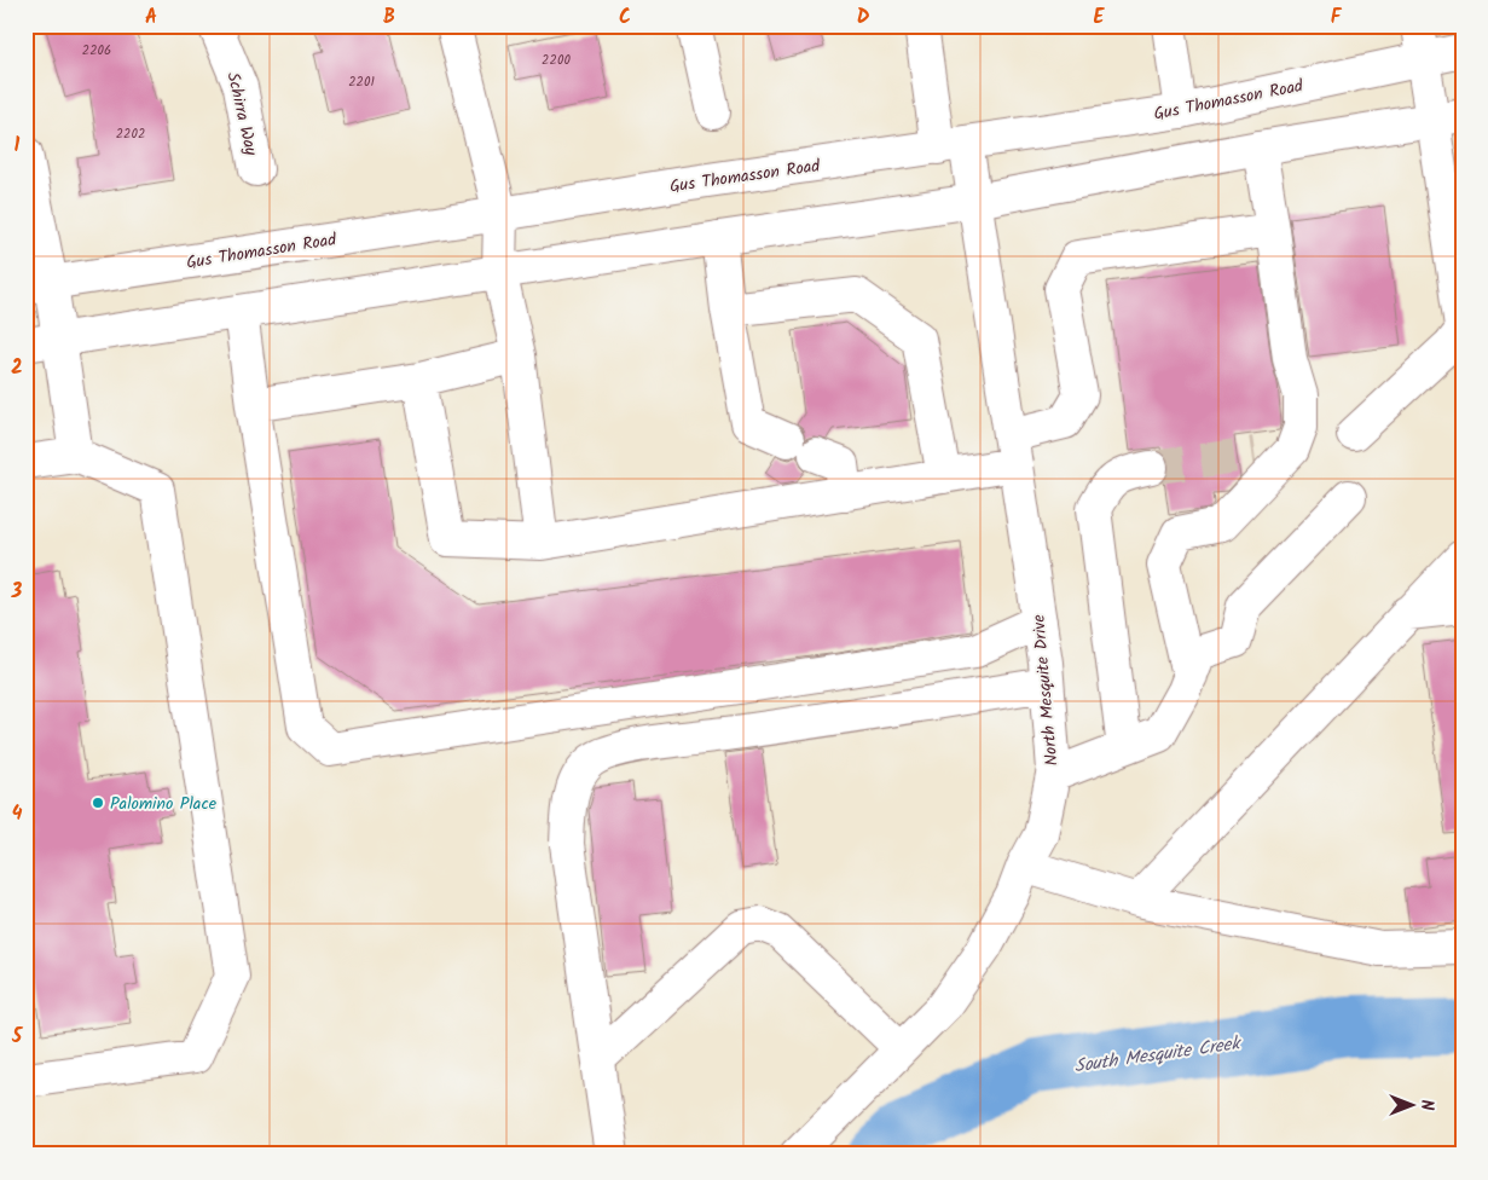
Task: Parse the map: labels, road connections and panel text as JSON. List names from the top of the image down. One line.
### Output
{"streets":{"main road":["Gus Thomasson Road","Schirra Way","North Mesquite Drive"]},"crossings":[["Gus Thomasson Road","North Mesquite Drive"]],"water":["South Mesquite Creek"],"places":["Palomino Place"],"house_numbers":["2206","2200","2201","2202"],"north":"right","grid":{"columns":["A","B","C","D","E","F"],"rows":["1","2","3","4","5"]}}
